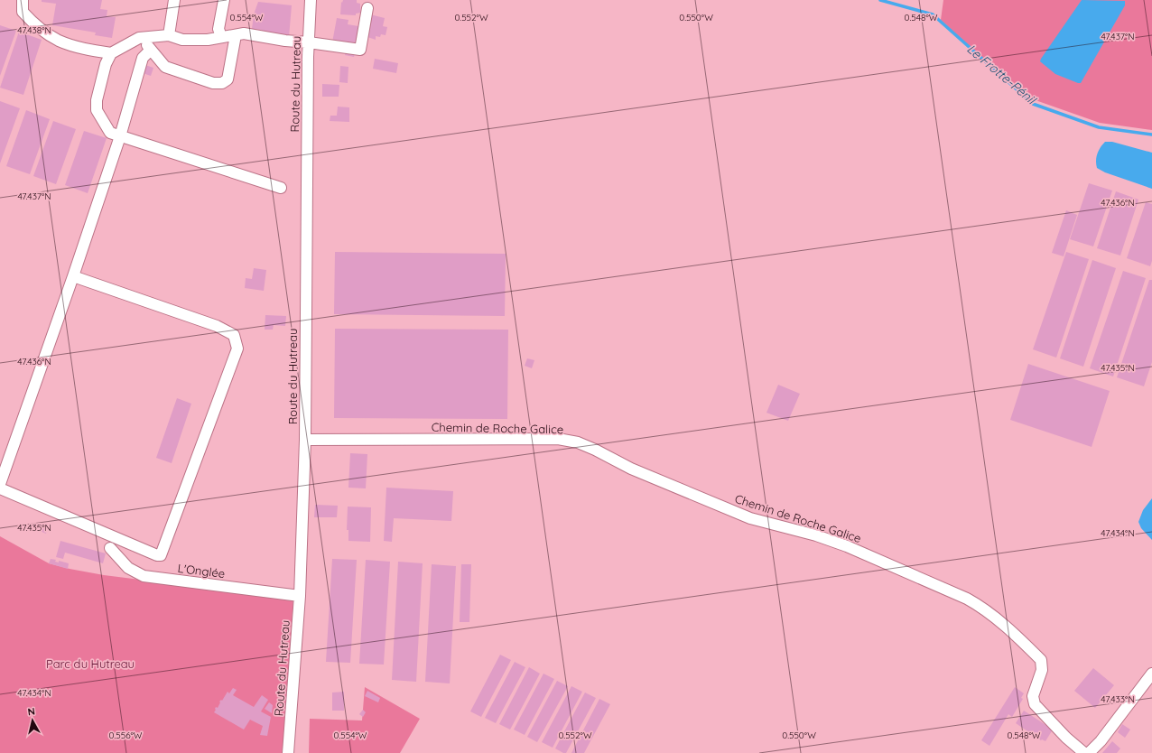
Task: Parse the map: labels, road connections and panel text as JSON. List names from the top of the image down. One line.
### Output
{"streets":{"street":["Route du Hutreau","Chemin de Roche Galice","L'Onglée"]},"crossings":[["Route du Hutreau","Chemin de Roche Galice"],["Route du Hutreau","L'Onglée"]],"water":["Le Frotte-Pénil"],"parks":["Parc du Hutreau"],"north":"top","coordinates":["0.554°W","0.552°W","0.550°W","0.548°W","47.438°N","47.437°N","47.436°N","47.435°N","47.434°N","47.433°N","0.556°W"]}
